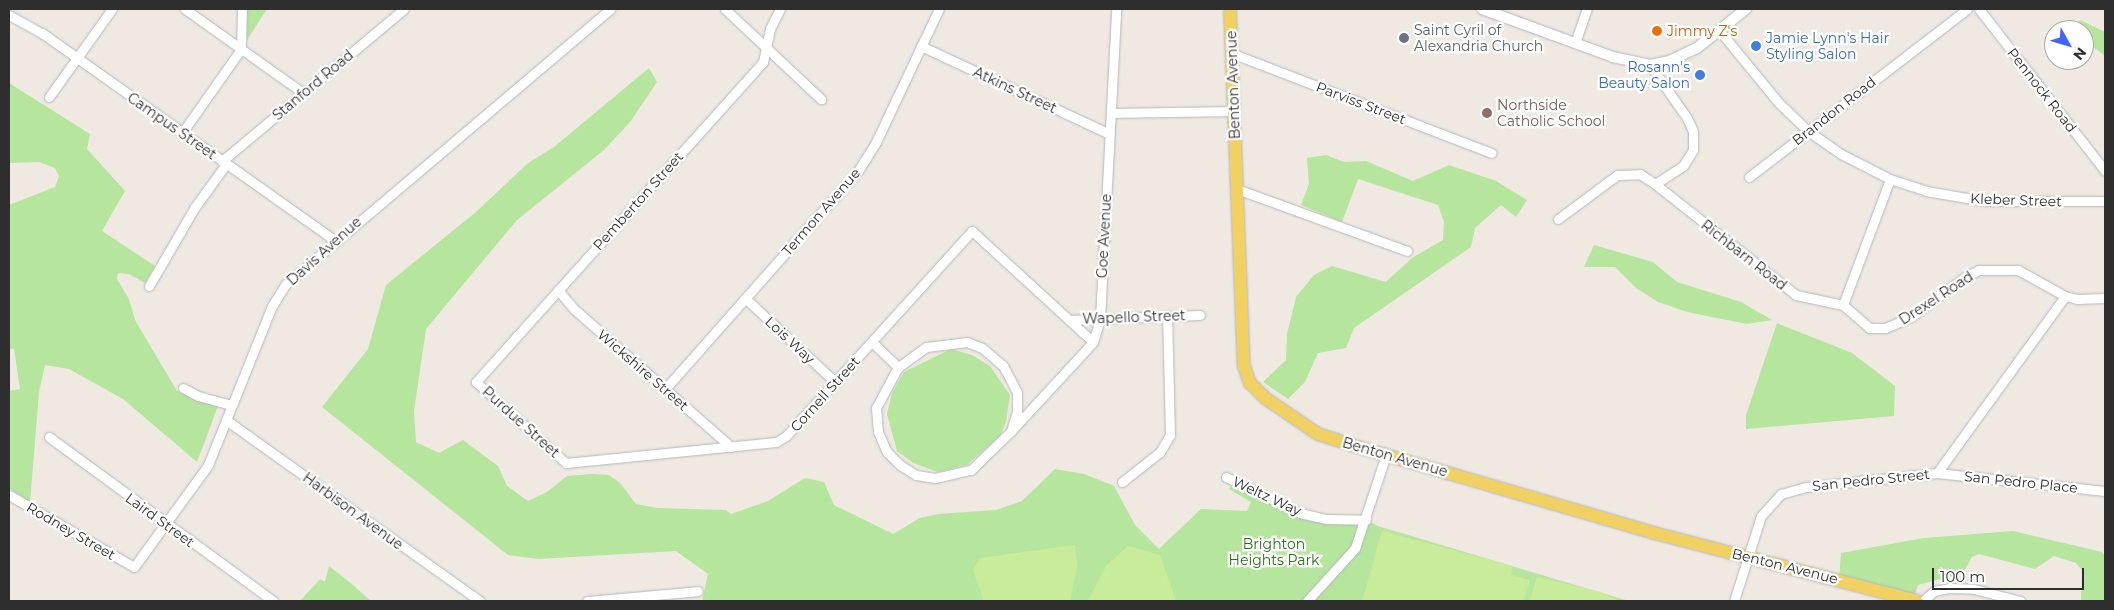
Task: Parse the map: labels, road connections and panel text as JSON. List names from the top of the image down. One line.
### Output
{"streets":{"main road":["Benton Avenue"],"street":["Stanford Road","Atkins Street","Pennock Road","Parviss Street","Brandon Road","Campus Street","Kleber Street","Pemberton Street","Termon Avenue","Goe Avenue","Davis Avenue","Richbarn Road","Drexel Road","Wapello Street","Lois Way","Wickshire Street","Cornell Street","Purdue Street","San Pedro Street","San Pedro Place","Weltz Way","Harbison Avenue","Laird Street","Rodney Street"]},"crossings":[["Stanford Road","Campus Street"],["Benton Avenue","Parviss Street"],["Benton Avenue","San Pedro Street"],["Atkins Street","Termon Avenue"],["Atkins Street","Goe Avenue"],["Brandon Road","Kleber Street"],["Campus Street","Davis Avenue"],["Pemberton Street","Wickshire Street"],["Pemberton Street","Purdue Street"],["Termon Avenue","Lois Way"],["Termon Avenue","Wickshire Street"],["Goe Avenue","Wapello Street"],["Davis Avenue","Harbison Avenue"],["Davis Avenue","Laird Street"],["Davis Avenue","Rodney Street"],["Richbarn Road","Drexel Road"],["Drexel Road","San Pedro Street"],["Wapello Street","Cornell Street"],["Lois Way","Cornell Street"],["Wickshire Street","Cornell Street"],["Cornell Street","Purdue Street"],["San Pedro Street","San Pedro Place"]],"parks":["Brighton Heights Park"],"places":["Jimmy Z's","Saint Cyril of Alexandria Church","Jamie Lynn's Hair Styling Salon","Rosann's Beauty Salon","Northside Catholic School"],"scale_bar":"100 m","north":"bottom right"}
